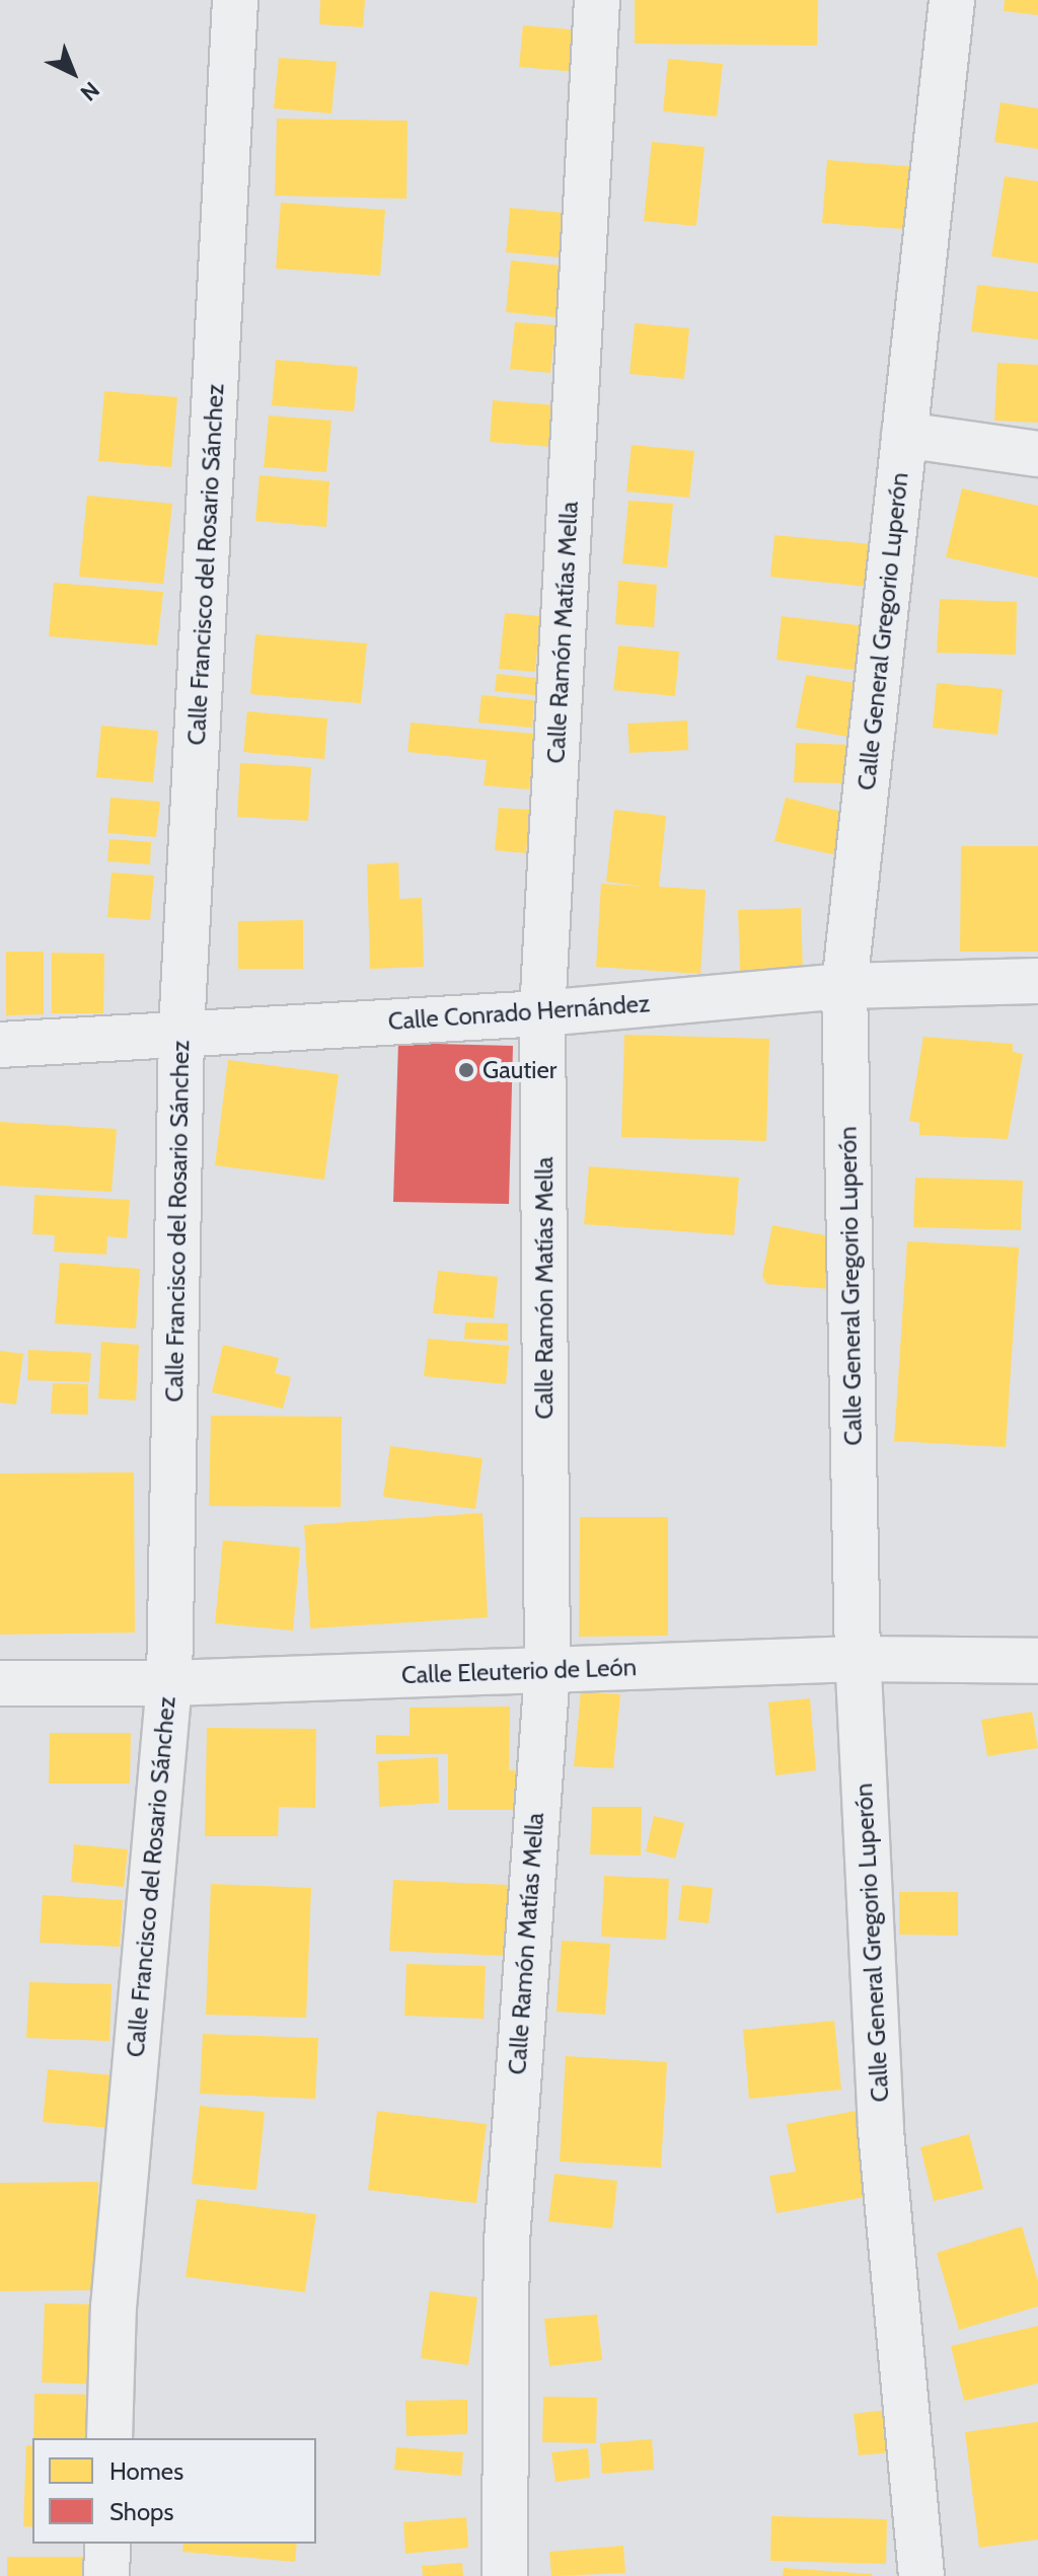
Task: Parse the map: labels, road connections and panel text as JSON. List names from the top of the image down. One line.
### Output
{"streets":{"street":["Calle Francisco del Rosario Sánchez","Calle General Gregorio Luperón","Calle Ramón Matías Mella","Calle Conrado Hernández","Calle Eleuterio de León"]},"crossings":[["Calle Francisco del Rosario Sánchez","Calle Conrado Hernández"],["Calle Francisco del Rosario Sánchez","Calle Eleuterio de León"],["Calle General Gregorio Luperón","Calle Conrado Hernández"],["Calle General Gregorio Luperón","Calle Eleuterio de León"],["Calle Ramón Matías Mella","Calle Conrado Hernández"],["Calle Ramón Matías Mella","Calle Eleuterio de León"]],"places":["Gautier"],"legend":["Homes","Shops"],"north":"bottom right"}
